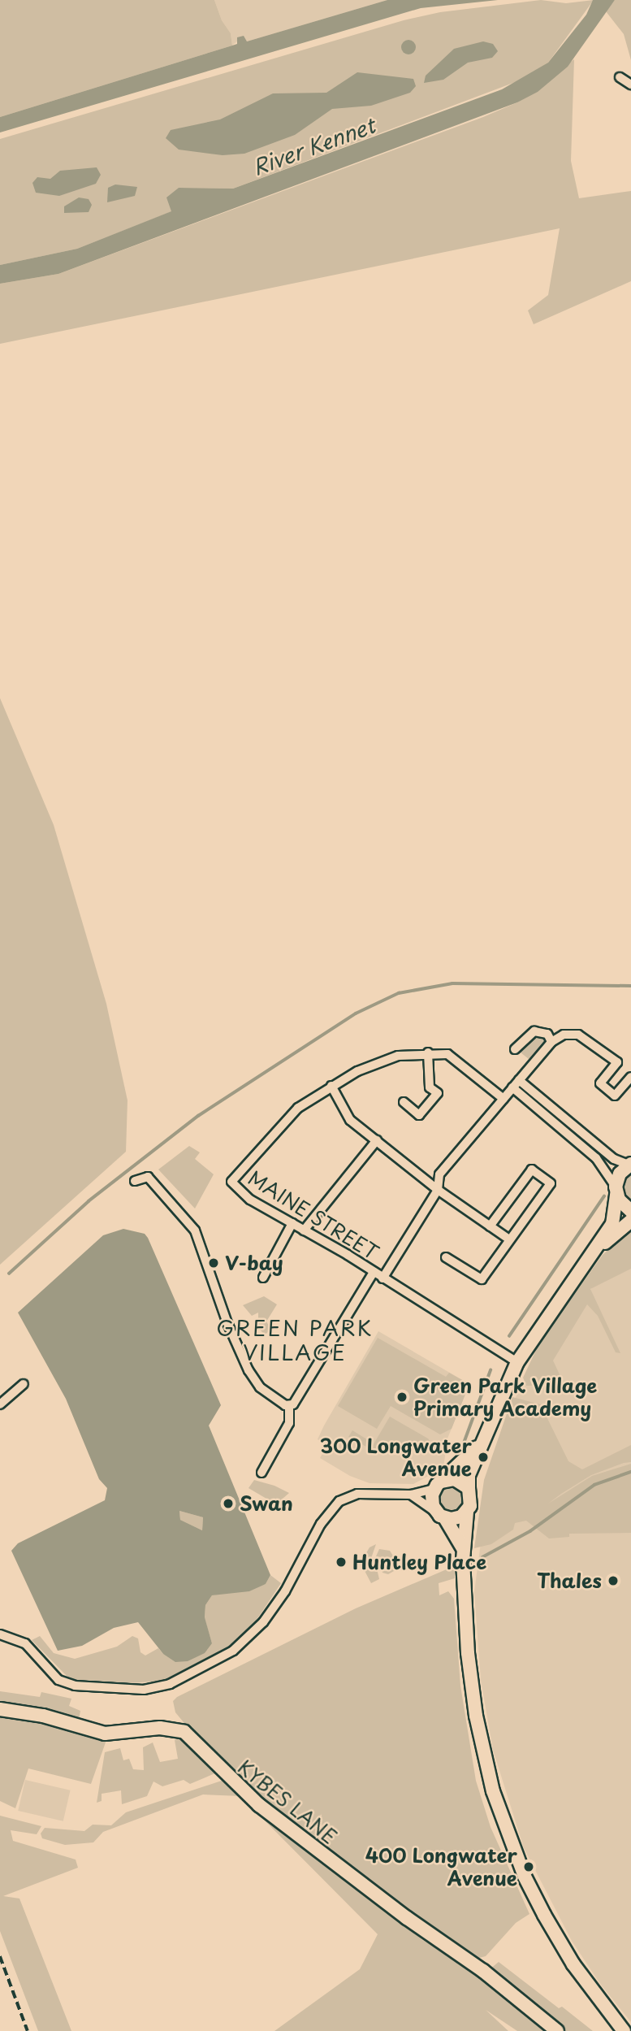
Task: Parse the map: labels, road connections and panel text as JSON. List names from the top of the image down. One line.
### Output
{"streets":{"street":["MAINE STREET","KYBES LANE"]},"districts":["GREEN PARK VILLAGE"],"water":["River Kennet"],"places":["V-bay","Green Park Village Primary Academy","300 Longwater Avenue","Swan","Huntley Place","Thales","400 Longwater Avenue"]}
